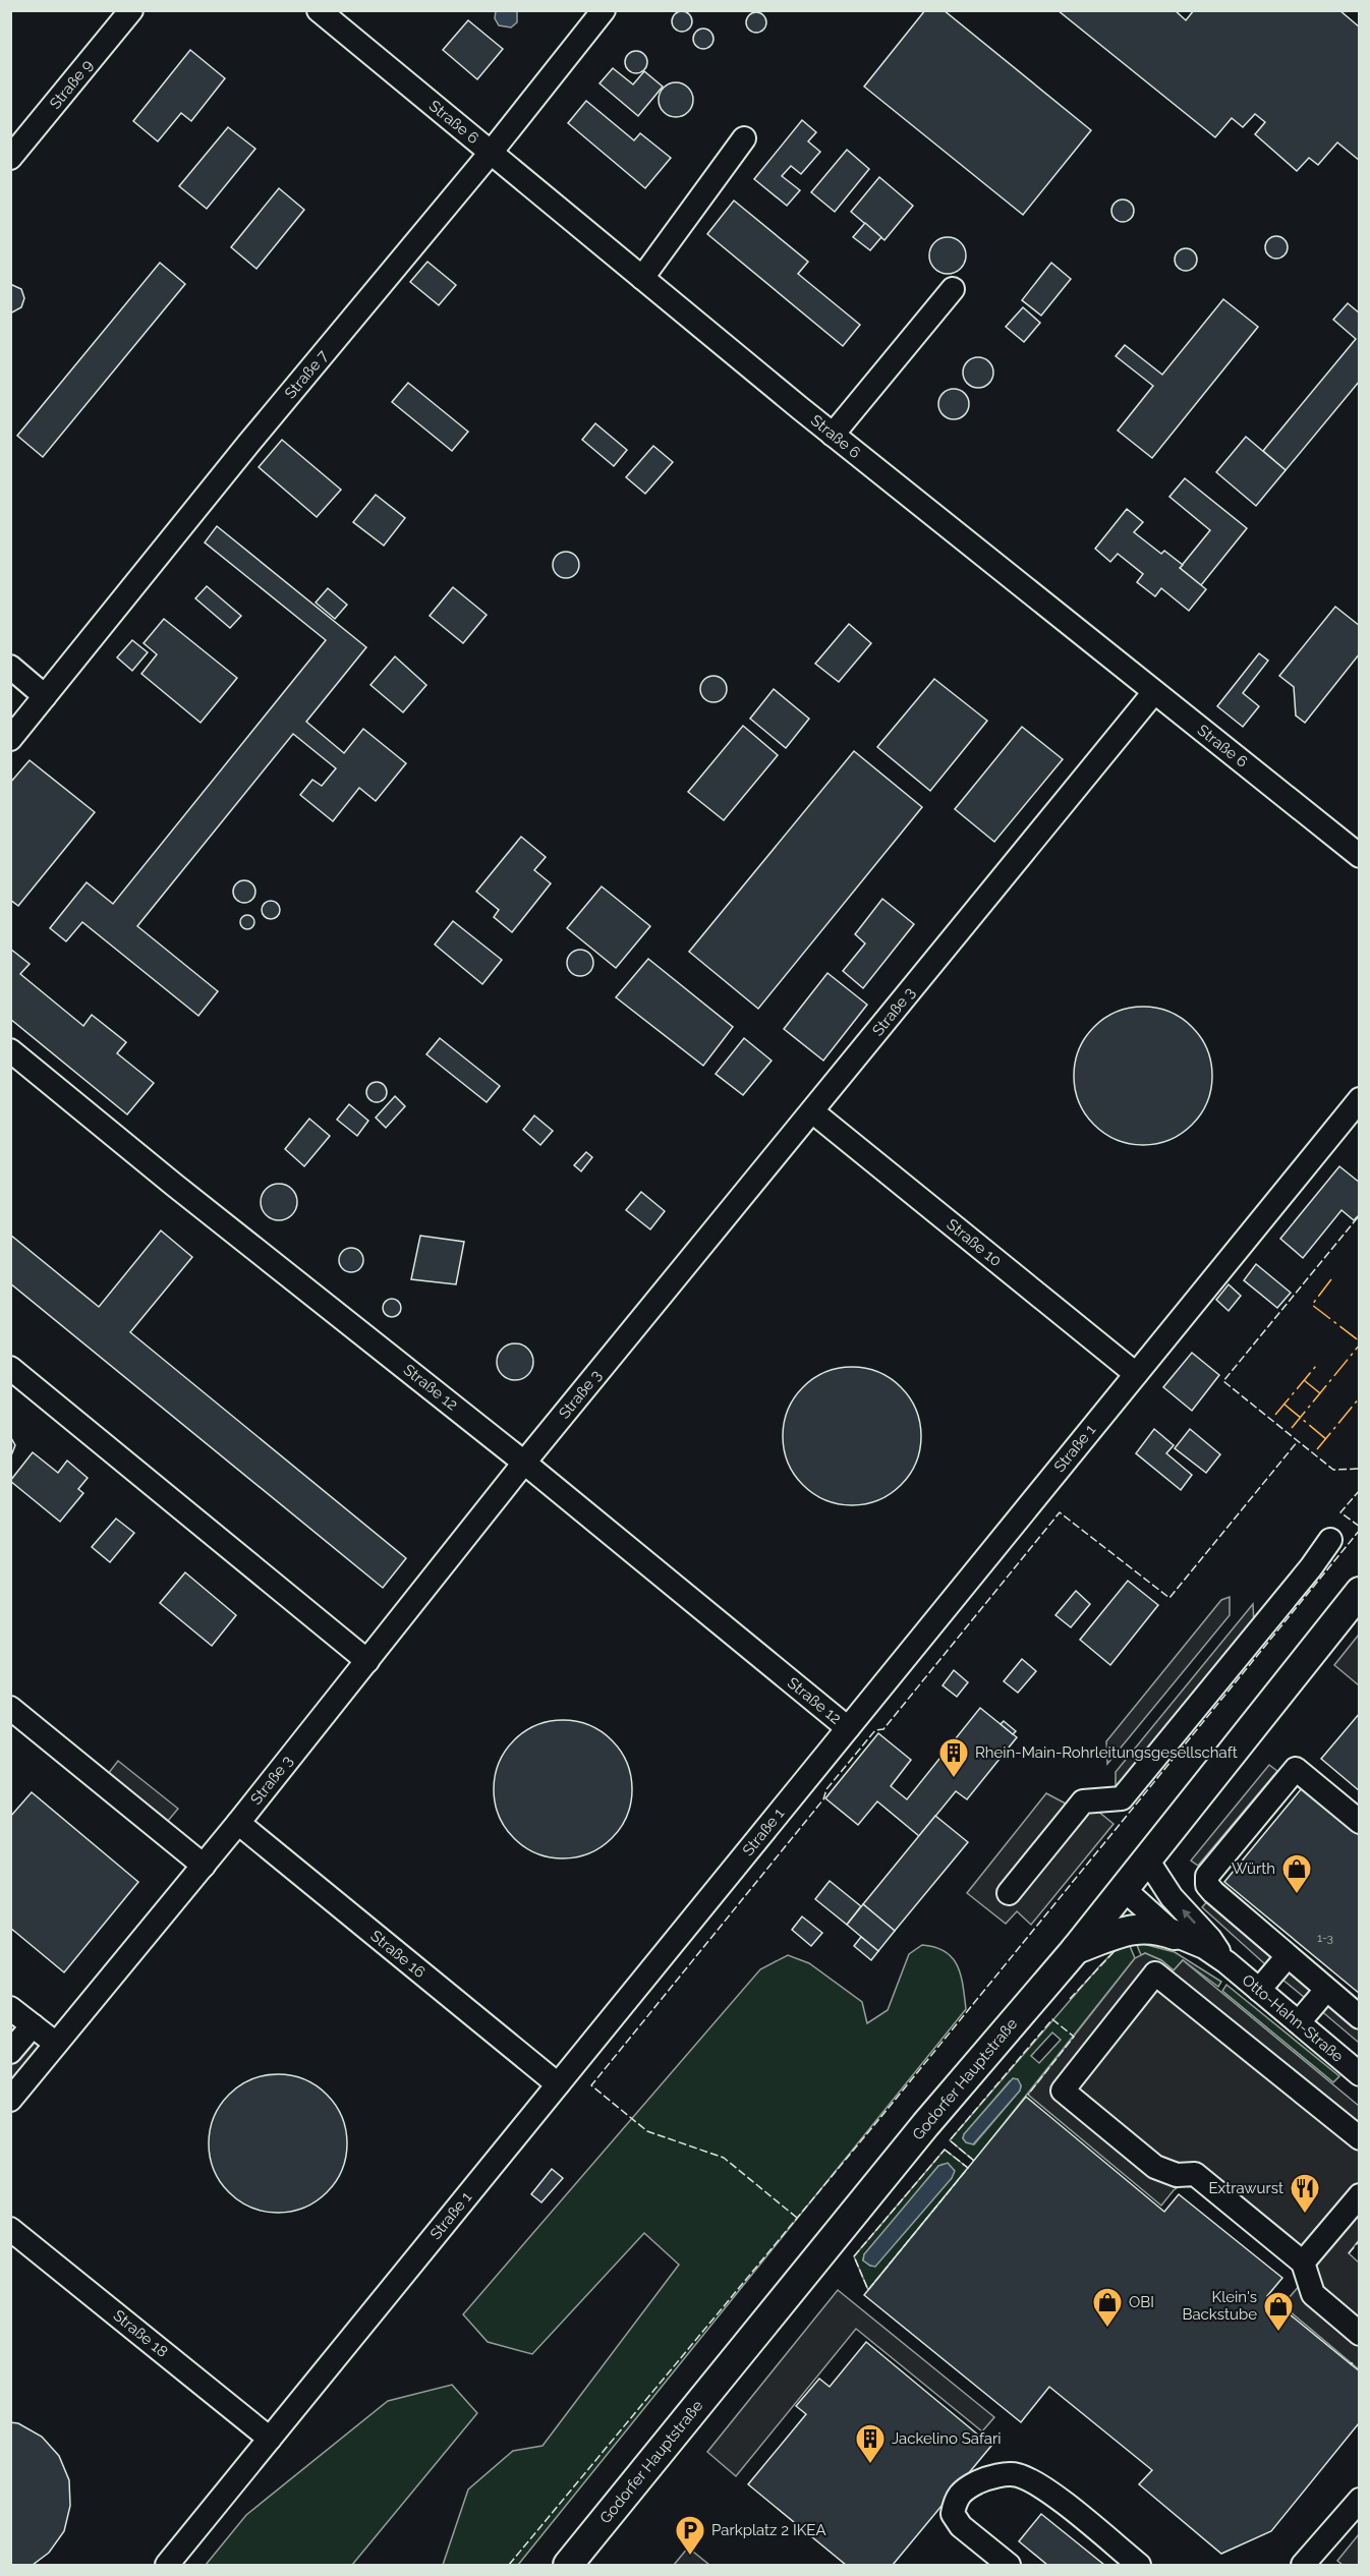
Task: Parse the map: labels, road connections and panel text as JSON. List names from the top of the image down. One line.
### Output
{"streets":{"main road":["Godorfer Hauptstraße"],"street":["Straße 9","Straße 6","Straße 7","Straße 3","Straße 10","Straße 12","Straße 1","Straße 16","Otto-Hahn-Straße","Straße 18"]},"crossings":[["Straße 6","Straße 7"],["Straße 6","Straße 3"],["Straße 3","Straße 10"],["Straße 3","Straße 12"],["Straße 3","Straße 16"],["Straße 10","Straße 1"],["Straße 12","Straße 1"],["Straße 1","Straße 16"],["Straße 1","Straße 18"],["Otto-Hahn-Straße","Godorfer Hauptstraße"]],"places":{"building":["Rhein-Main-Rohrleitungsgesellschaft","Jackelino Safari"],"shop":["Würth","OBI","Klein's Backstube"],"restaurant":["Extrawurst"],"parking":["Parkplatz 2 IKEA"]},"house_numbers":["1-3"]}
